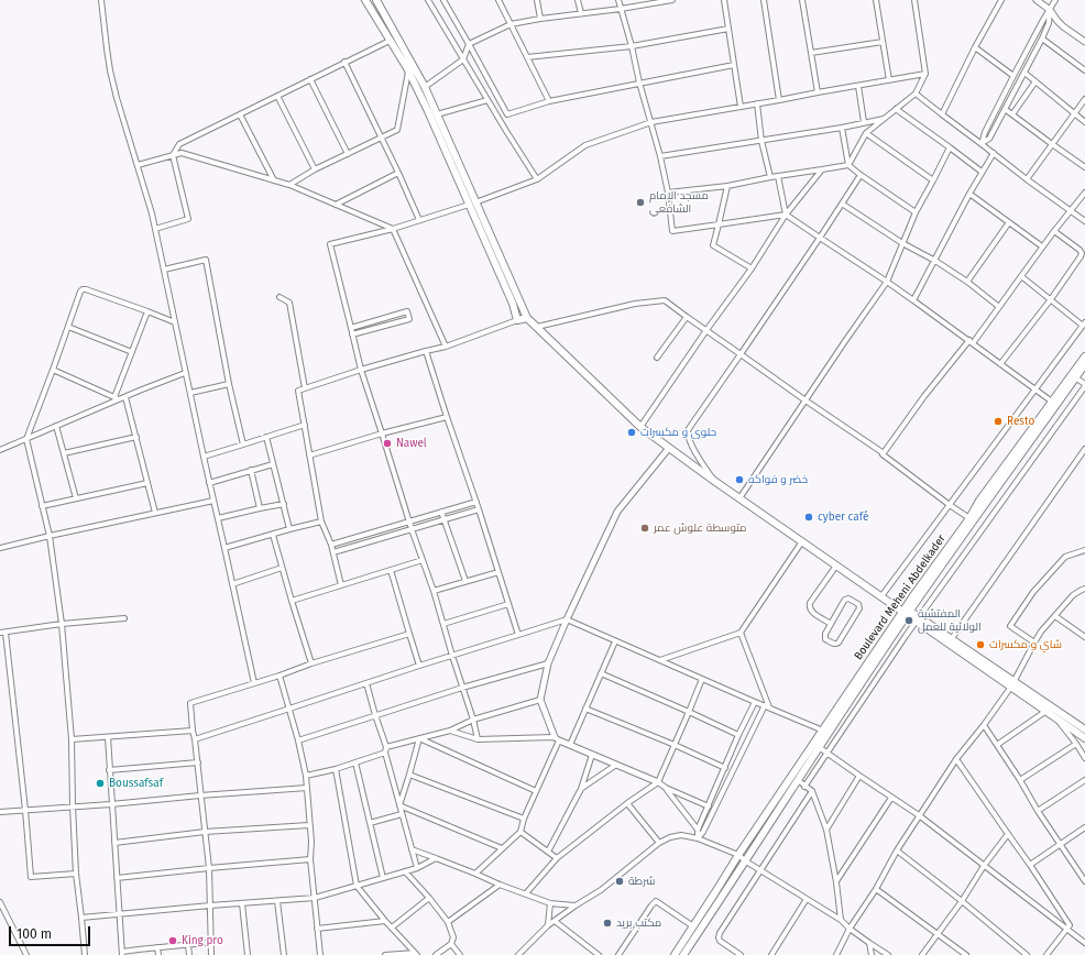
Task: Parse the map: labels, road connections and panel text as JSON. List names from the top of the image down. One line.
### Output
{"streets":{"main road":["Boulevard Meheni Abdelkader"]},"places":["مسجد الإمام الشافعي","Resto","حلوى و مكسرات","Nawel","خضر و فواكه","cyber café","متوسطة علوش عمر","المفتشية الولائية للعمل","شاي و مكسرات","Boussafsaf","شرطة","مكتب بريد","King pro"],"scale_bar":"100 m"}
